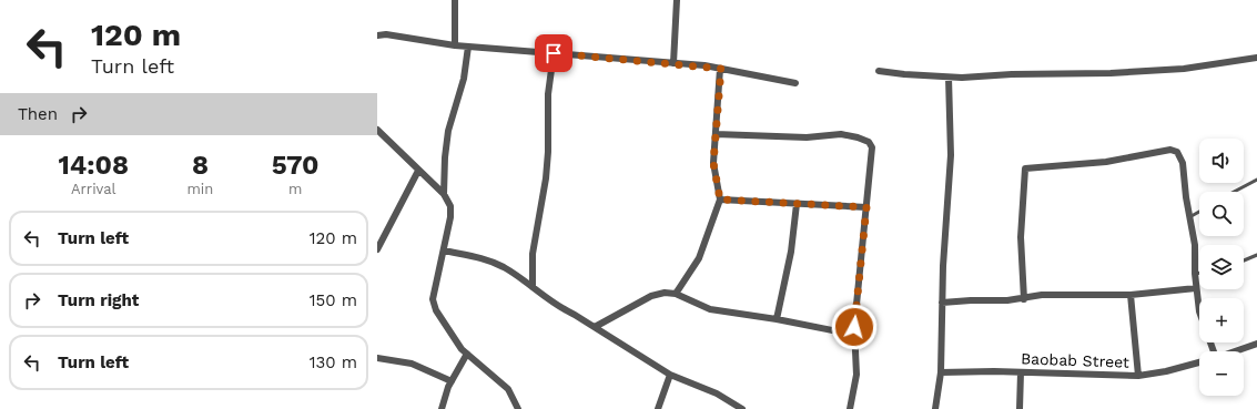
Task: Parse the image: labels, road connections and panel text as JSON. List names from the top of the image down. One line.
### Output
{"streets":{"street":["Baobab Street"]},"page":{"turn":["120 m","Turn left"],"then":"Then","eta":["14:08","Arrival","8","min","570","m"],"map_buttons":["+","−"],"list":[{"name":"Turn left","value":"120 m"},{"name":"Turn right","value":"150 m"},{"name":"Turn left","value":"130 m"}]}}
